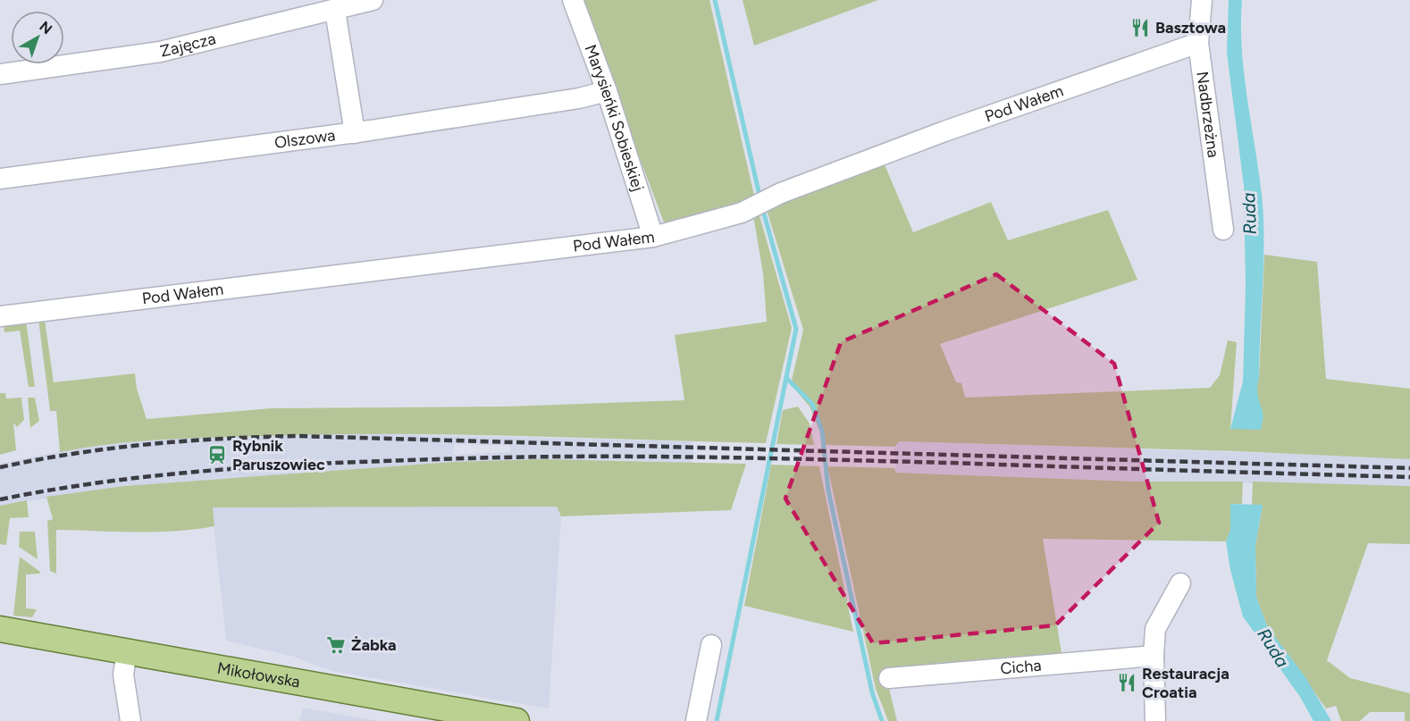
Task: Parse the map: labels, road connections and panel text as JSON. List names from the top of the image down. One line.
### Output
{"streets":{"main road":["Mikołowska"],"street":["Zajęcza","Pod Wałem","Nadbrzeżna","Marysieńki Sobieskiej","Olszowa","Cicha"]},"crossings":[["Pod Wałem","Nadbrzeżna"],["Pod Wałem","Marysieńki Sobieskiej"],["Marysieńki Sobieskiej","Olszowa"]],"water":["Ruda"],"places":{"restaurant":["Basztowa","Restauracja Croatia"],"station":["Rybnik Paruszowiec"],"supermarket":["Żabka"]},"north":"top right"}
